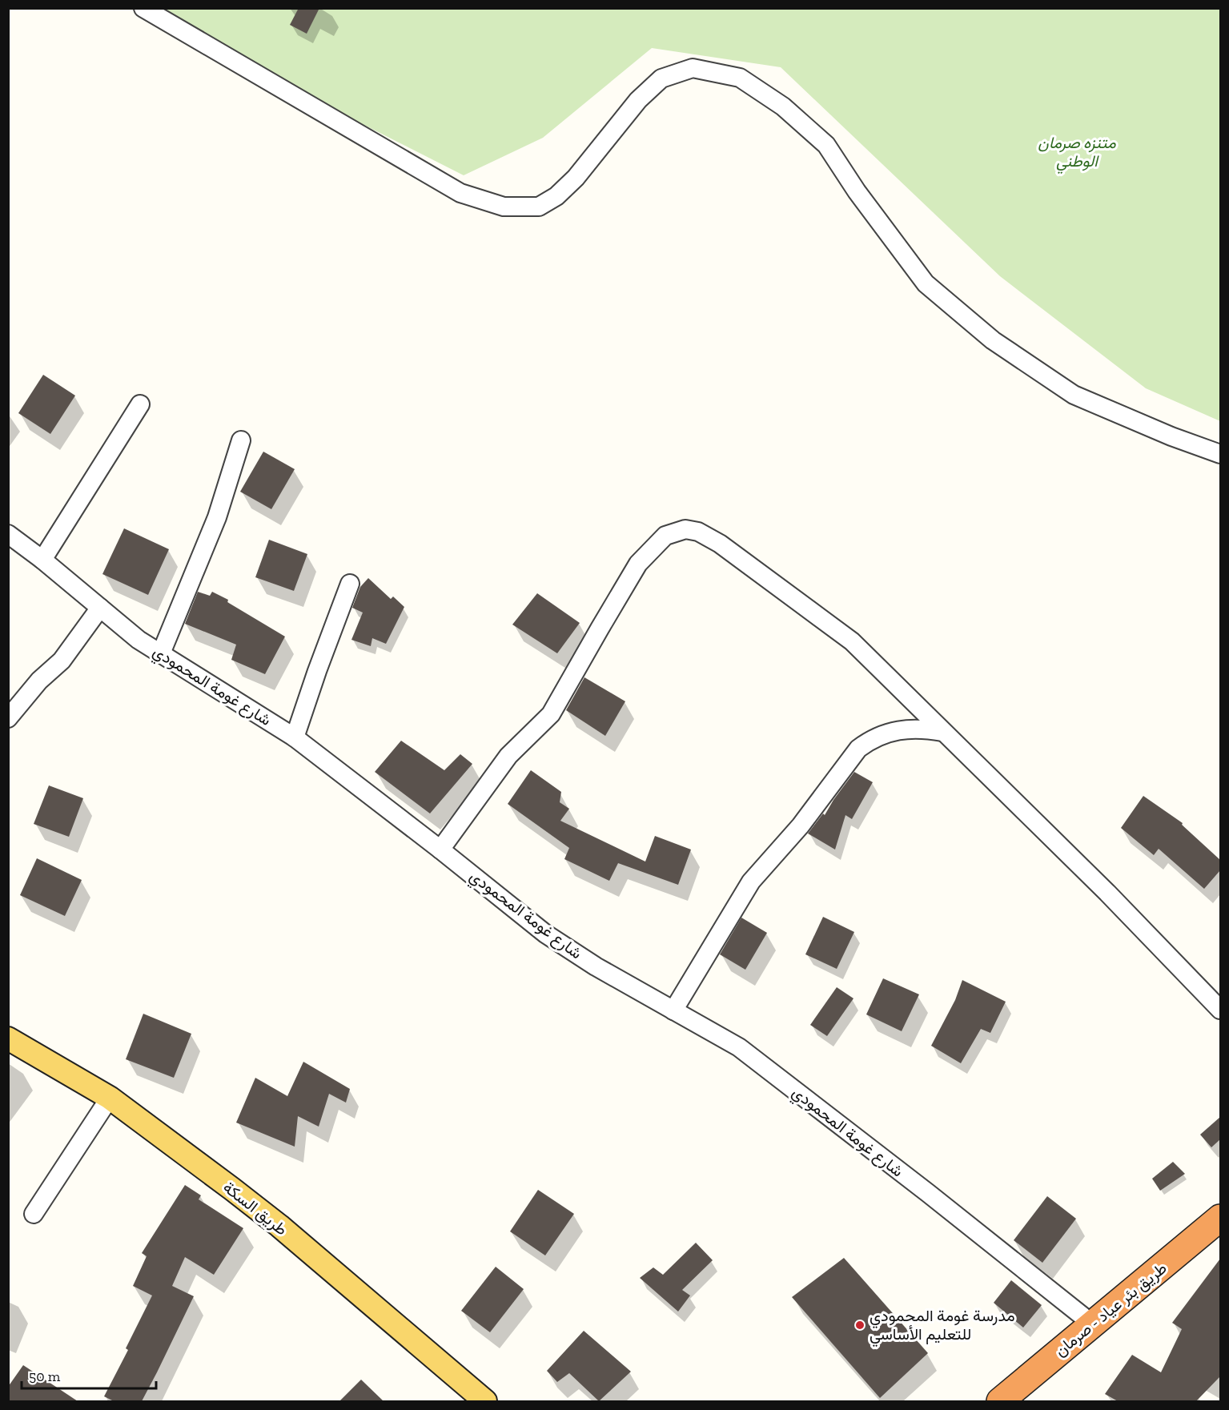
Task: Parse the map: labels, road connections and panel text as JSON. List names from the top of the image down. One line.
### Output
{"streets":{"highway":["طريق بئر عياد - صرمان"],"main road":["طريق السكة"],"street":["شارع غومة المحمودي"]},"crossings":[["شارع غومة المحمودي","طريق بئر عياد - صرمان"]],"parks":["متنزه صرمان الوطني"],"places":["مدرسة غومة المحمودي للتعليم الأساسي"],"scale_bar":"50 m"}
